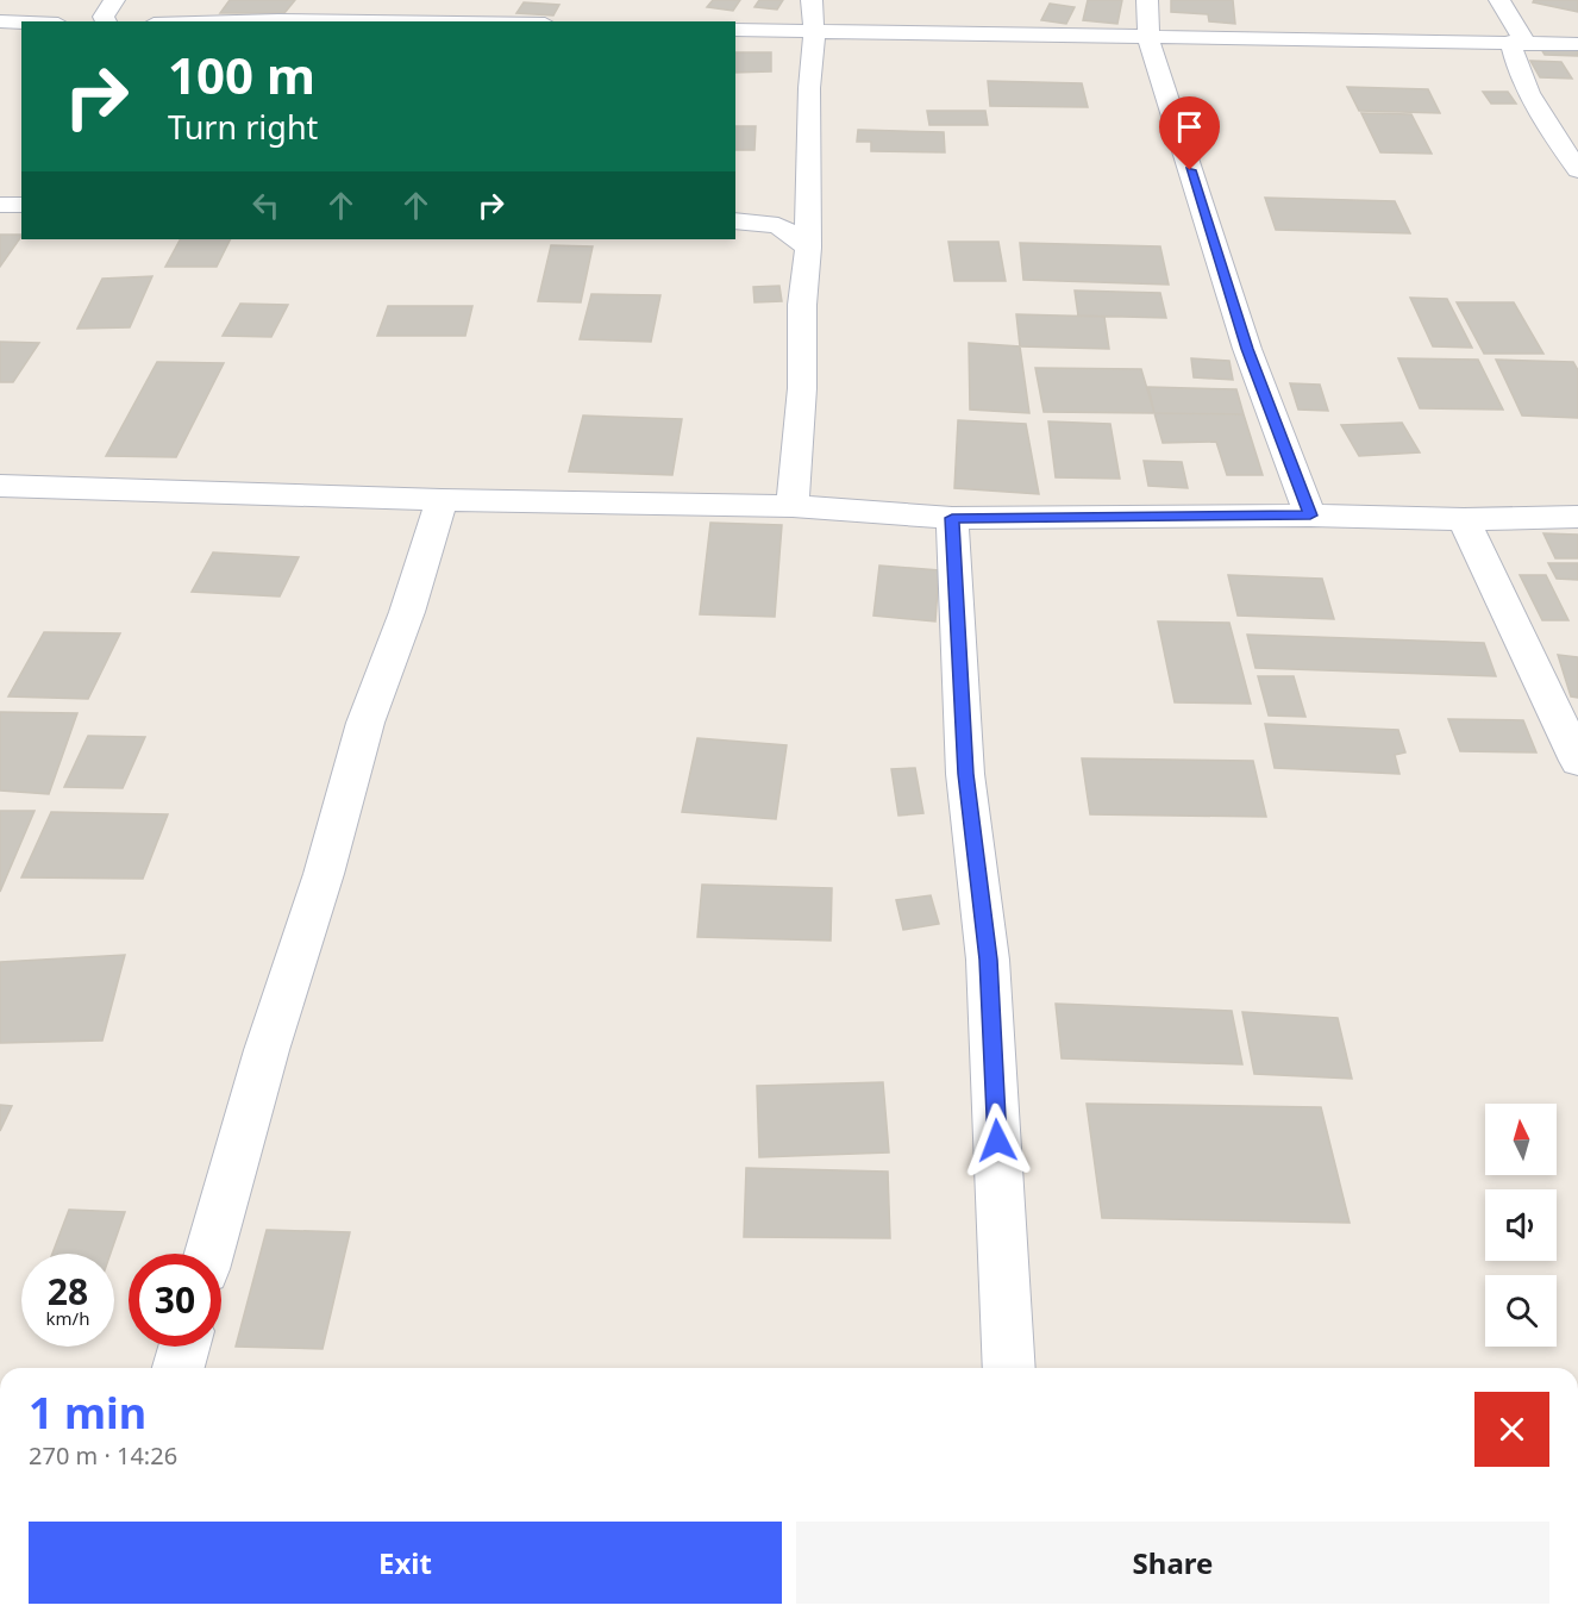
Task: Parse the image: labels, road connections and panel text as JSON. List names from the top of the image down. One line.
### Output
{"north":"top","page":{"turn":["100 m","Turn right"],"speed":"28 km/h","limit":"30","heading":["1 min","270 m · 14:26"],"buttons":["Exit","Share"]}}
